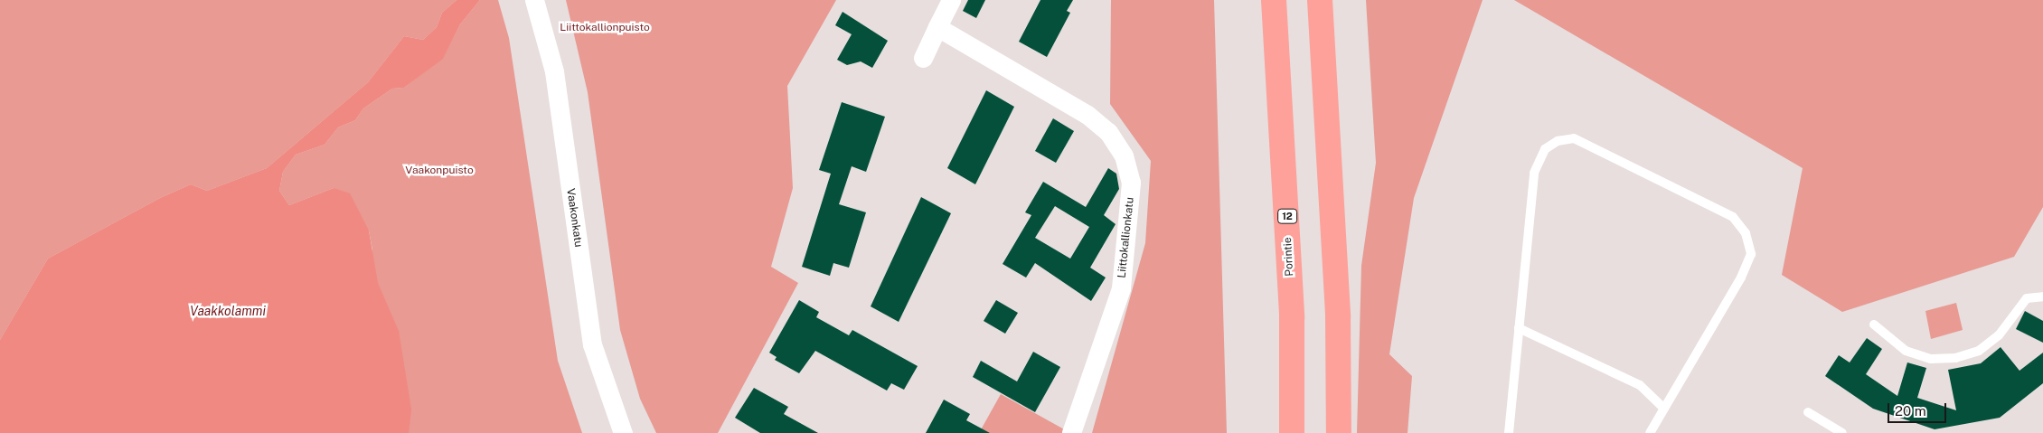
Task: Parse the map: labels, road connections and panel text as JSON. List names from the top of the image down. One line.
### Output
{"streets":{"highway":["12","Porintie"],"street":["Vaakonkatu","Liittokallionkatu"]},"water":["Vaakkolammi"],"parks":["Liittokallionpuisto","Vaakonpuisto"],"scale_bar":"20 m"}
